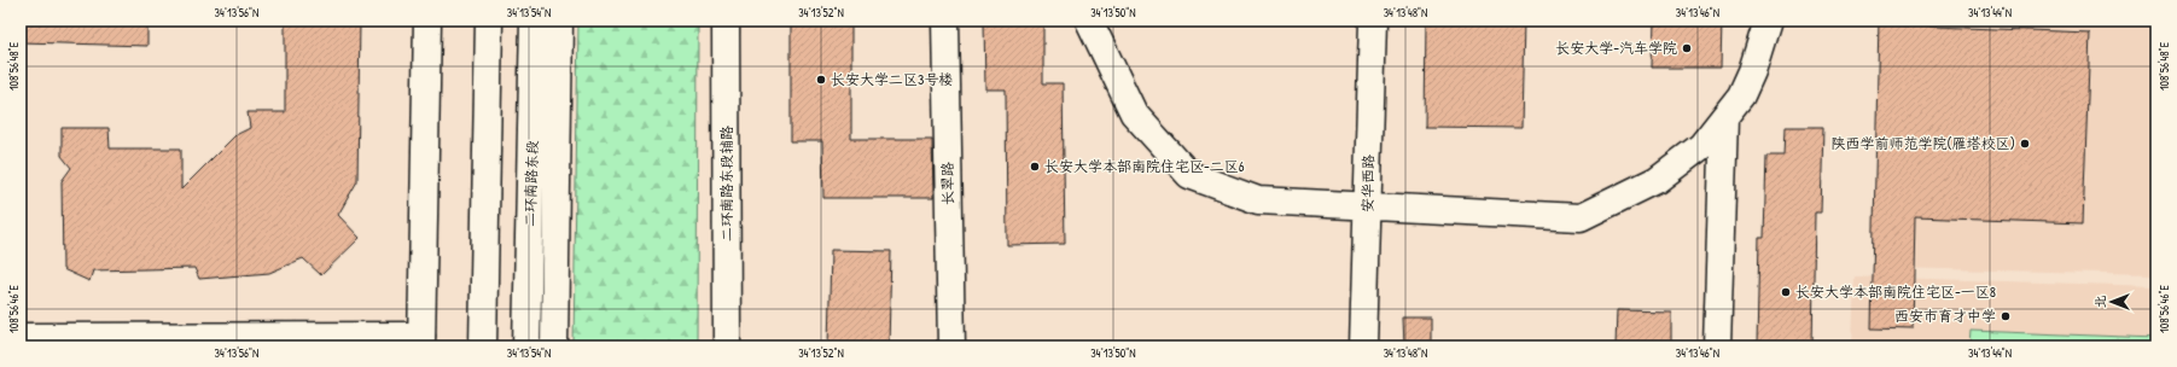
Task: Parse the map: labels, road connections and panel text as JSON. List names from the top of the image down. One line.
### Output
{"streets":{"main road":["二环南路东段","二环南路东段辅路","长翠路","安华西路"]},"places":["长安大学-汽车学院","长安大学二区3号楼","陕西学前师范学院(雁塔校区)","长安大学本部南院住宅区-二区6","长安大学本部南院住宅区-一区8","西安市育才中学"],"north":"left","coordinates":["34°13'56\"N","34°13'54\"N","34°13'52\"N","34°13'50\"N","34°13'48\"N","34°13'46\"N","34°13'44\"N","108°56'48\"E","108°56'46\"E"]}
